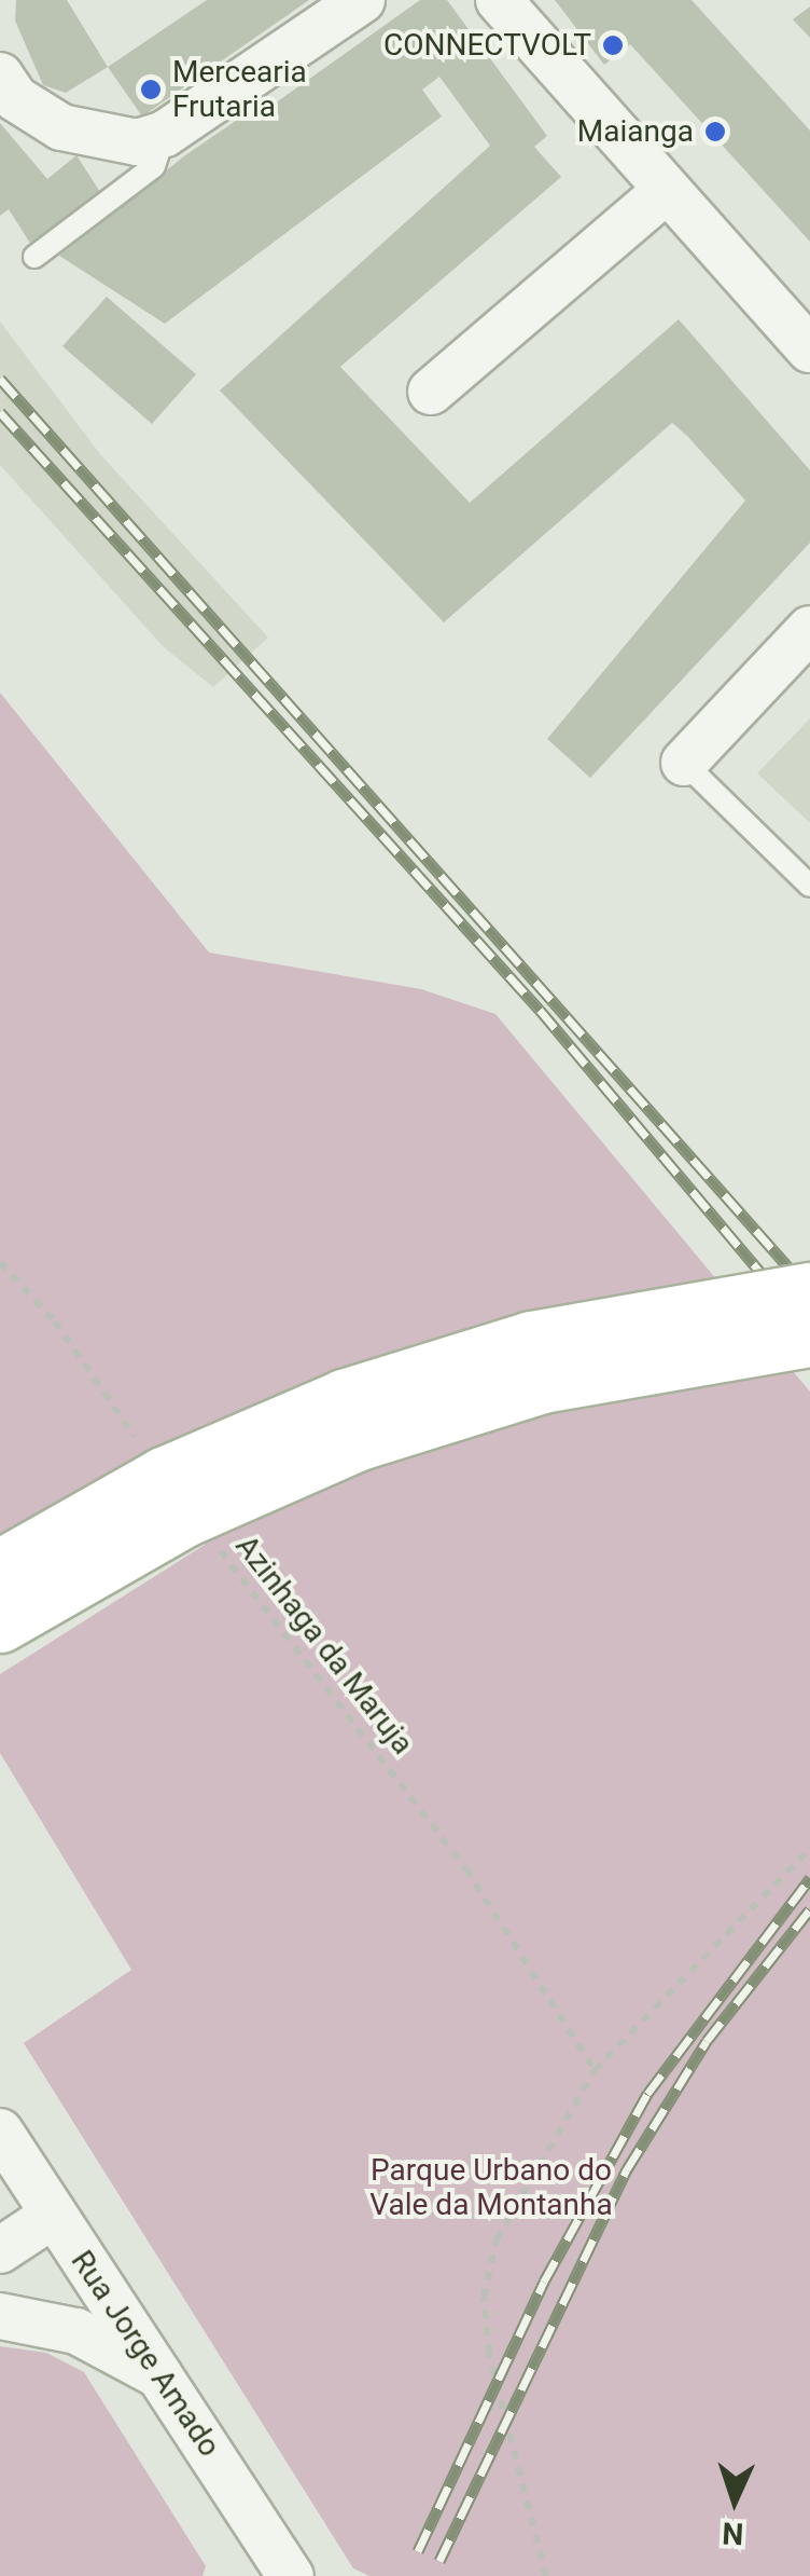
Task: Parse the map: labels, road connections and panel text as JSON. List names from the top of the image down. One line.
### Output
{"streets":{"street":["Rua Jorge Amado"],"path":["Azinhaga da Maruja"]},"parks":["Parque Urbano do Vale da Montanha"],"places":["CONNECTVOLT","Mercearia Frutaria","Maianga"],"north":"bottom"}
